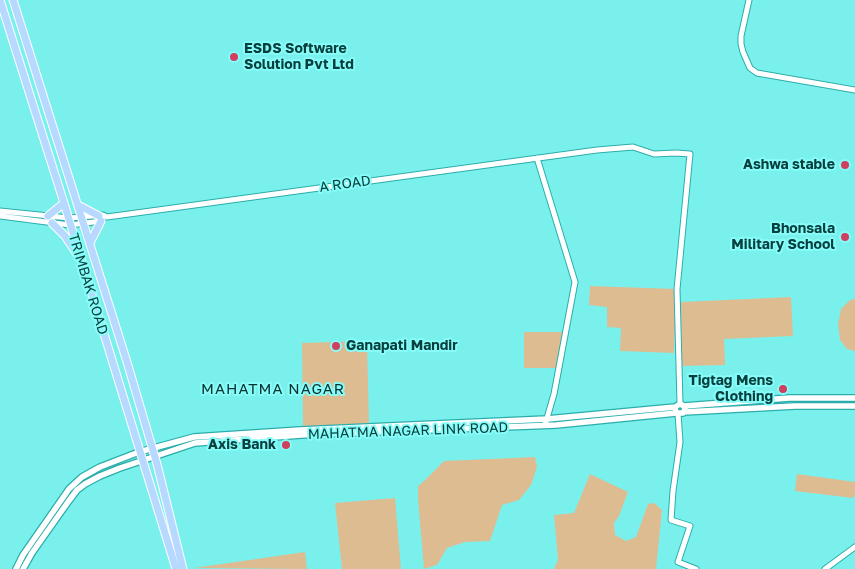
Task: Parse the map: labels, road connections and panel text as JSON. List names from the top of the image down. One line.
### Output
{"streets":{"highway":["TRIMBAK ROAD"],"main road":["MAHATMA NAGAR LINK ROAD"],"street":["A ROAD"]},"crossings":[["A ROAD","TRIMBAK ROAD"],["A ROAD","MAHATMA NAGAR LINK ROAD"],["TRIMBAK ROAD","MAHATMA NAGAR LINK ROAD"]],"districts":["MAHATMA NAGAR"],"places":["ESDS Software Solution Pvt Ltd","Ashwa stable","Bhonsala Military School","Ganapati Mandir","Tigtag Mens Clothing","Axis Bank"]}
